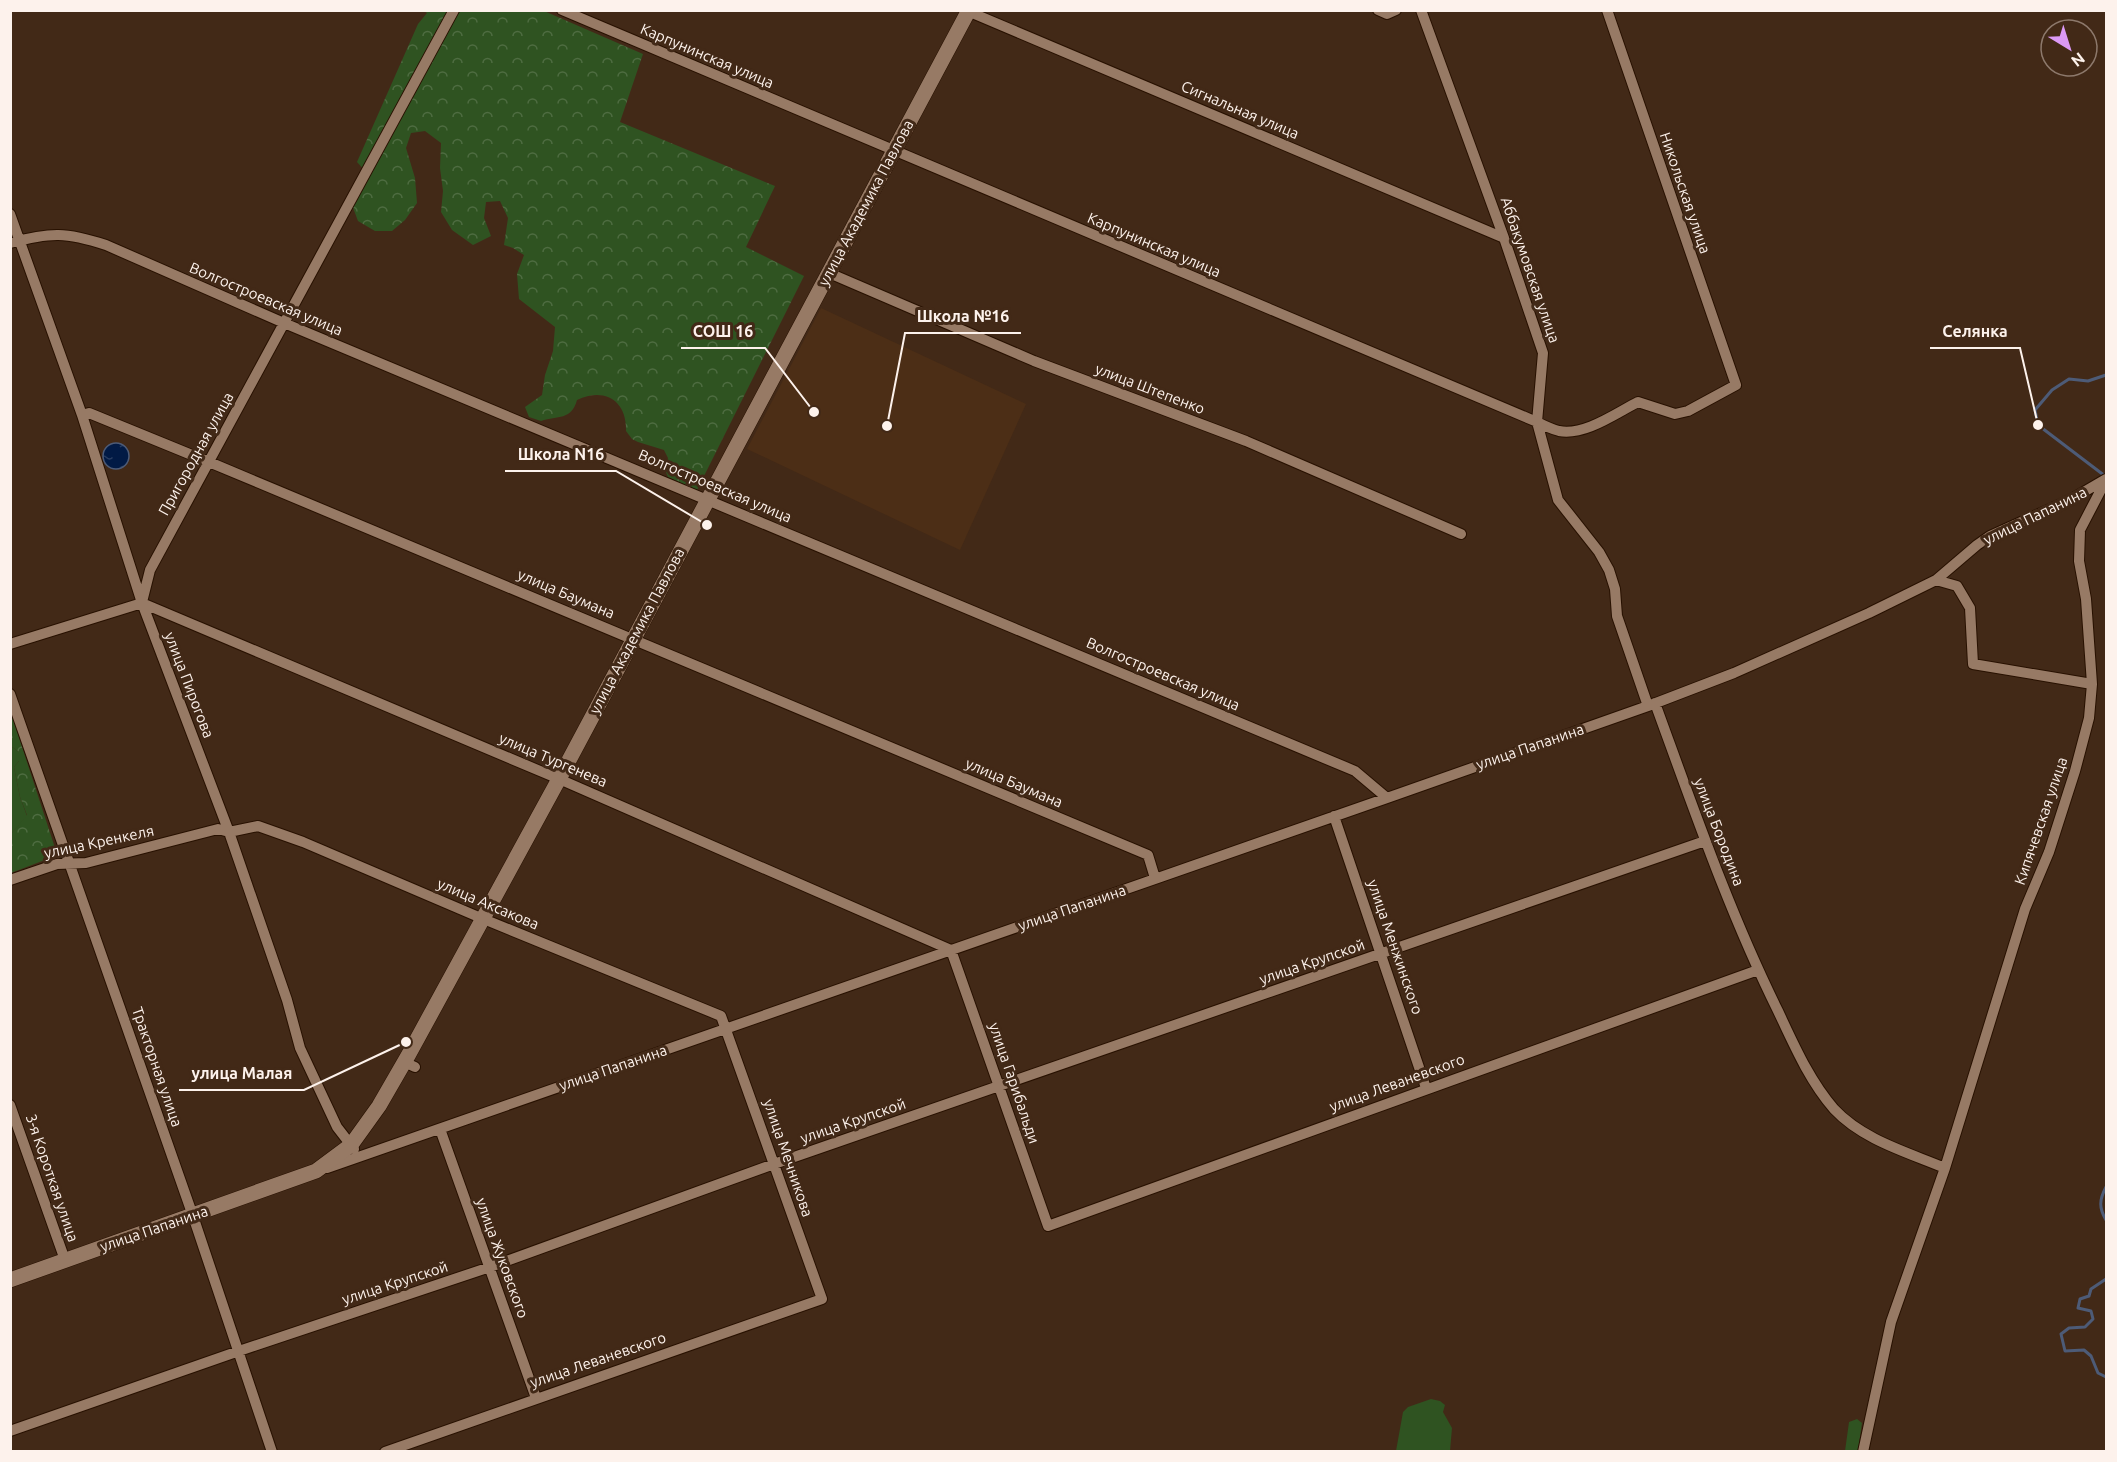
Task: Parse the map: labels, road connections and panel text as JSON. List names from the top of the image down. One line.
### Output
{"streets":{"street":["Карпунинская улица","Сигнальная улица","Никольская улица","улица Академика Павлова","Аббакумовская улица","Волгостроевская улица","улица Штепенко","Пригородная улица","улица Папанина","улица Баумана","улица Пирогова","улица Тургенева","Кипячевская улица","улица Бородина","улица Кренкеля","улица Аксакова","улица Менжинского","улица Крупской","Тракторная улица","улица Гарибальди","улица Леваневского","улица Мечникова","3-я Короткая улица","улица Жуковского"]},"crossings":[["Карпунинская улица","Никольская улица"],["Карпунинская улица","улица Академика Павлова"],["Карпунинская улица","Аббакумовская улица"],["Сигнальная улица","улица Академика Павлова"],["Сигнальная улица","Аббакумовская улица"],["улица Академика Павлова","Волгостроевская улица"],["улица Академика Павлова","улица Штепенко"],["улица Академика Павлова","улица Папанина"],["улица Академика Павлова","улица Баумана"],["улица Академика Павлова","улица Пирогова"],["улица Академика Павлова","улица Тургенева"],["улица Академика Павлова","улица Аксакова"],["Аббакумовская улица","улица Папанина"],["Аббакумовская улица","улица Бородина"],["Волгостроевская улица","Пригородная улица"],["Волгостроевская улица","улица Папанина"],["Волгостроевская улица","улица Пирогова"],["Пригородная улица","улица Баумана"],["Пригородная улица","улица Пирогова"],["Пригородная улица","улица Тургенева"],["улица Папанина","улица Баумана"],["улица Папанина","улица Пирогова"],["улица Папанина","улица Тургенева"],["улица Папанина","Кипячевская улица"],["улица Папанина","улица Бородина"],["улица Папанина","улица Аксакова"],["улица Папанина","улица Менжинского"],["улица Папанина","Тракторная улица"],["улица Папанина","улица Гарибальди"],["улица Папанина","улица Мечникова"],["улица Папанина","3-я Короткая улица"],["улица Папанина","улица Жуковского"],["улица Баумана","улица Пирогова"],["улица Пирогова","улица Тургенева"],["улица Пирогова","улица Кренкеля"],["улица Пирогова","улица Аксакова"],["улица Тургенева","улица Гарибальди"],["Кипячевская улица","улица Бородина"],["улица Бородина","улица Крупской"],["улица Бородина","улица Леваневского"],["улица Кренкеля","улица Аксакова"],["улица Кренкеля","Тракторная улица"],["улица Аксакова","улица Мечникова"],["улица Менжинского","улица Крупской"],["улица Менжинского","улица Леваневского"],["улица Крупской","Тракторная улица"],["улица Крупской","улица Гарибальди"],["улица Крупской","улица Мечникова"],["улица Крупской","улица Жуковского"],["улица Гарибальди","улица Леваневского"],["улица Леваневского","улица Мечникова"],["улица Леваневского","улица Жуковского"]],"places":["СОШ 16","Селянка","Школа №16","Школа N16","улица Малая"],"north":"bottom right"}
